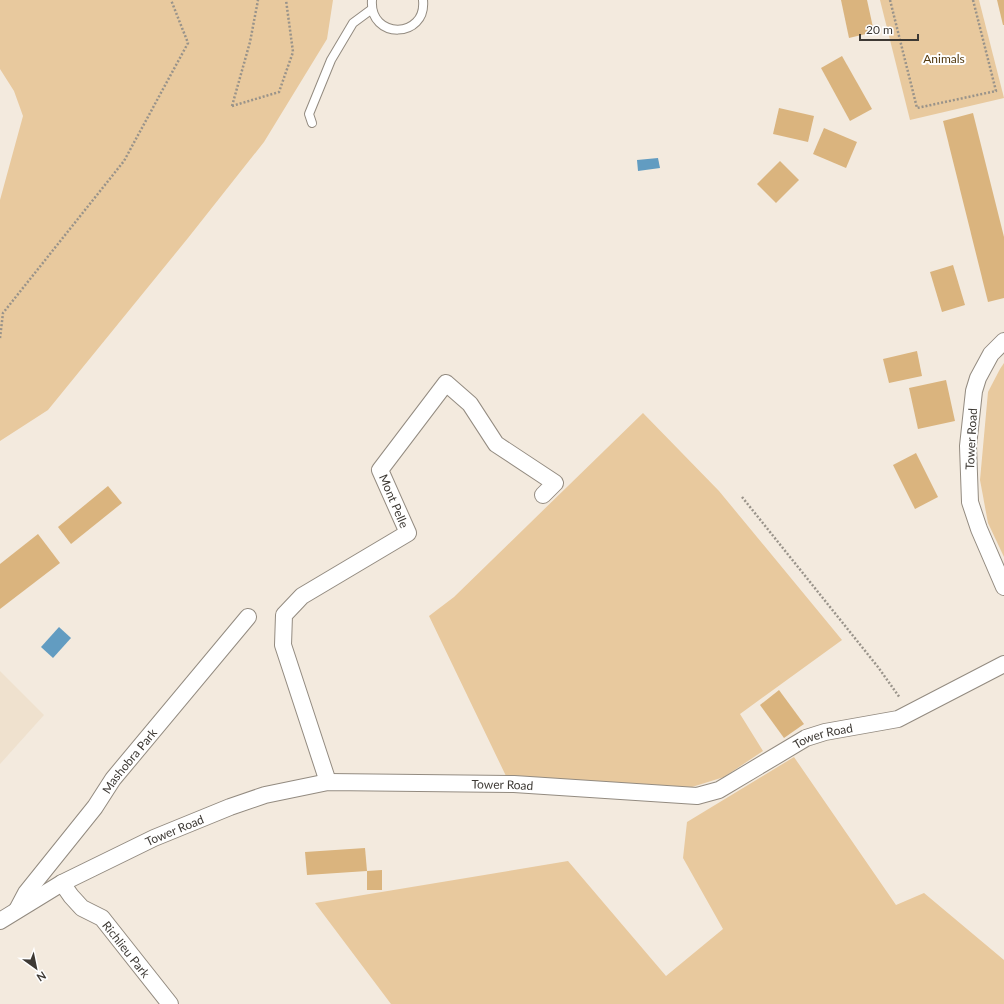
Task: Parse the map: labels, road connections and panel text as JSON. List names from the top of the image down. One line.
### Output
{"streets":{"street":["Tower Road","Mont Pelle","Mashobra Park","Richlieu Park"]},"crossings":[["Tower Road","Mont Pelle"],["Tower Road","Mashobra Park"],["Tower Road","Richlieu Park"]],"parks":["Animals"],"scale_bar":"20 m","north":"bottom right"}
